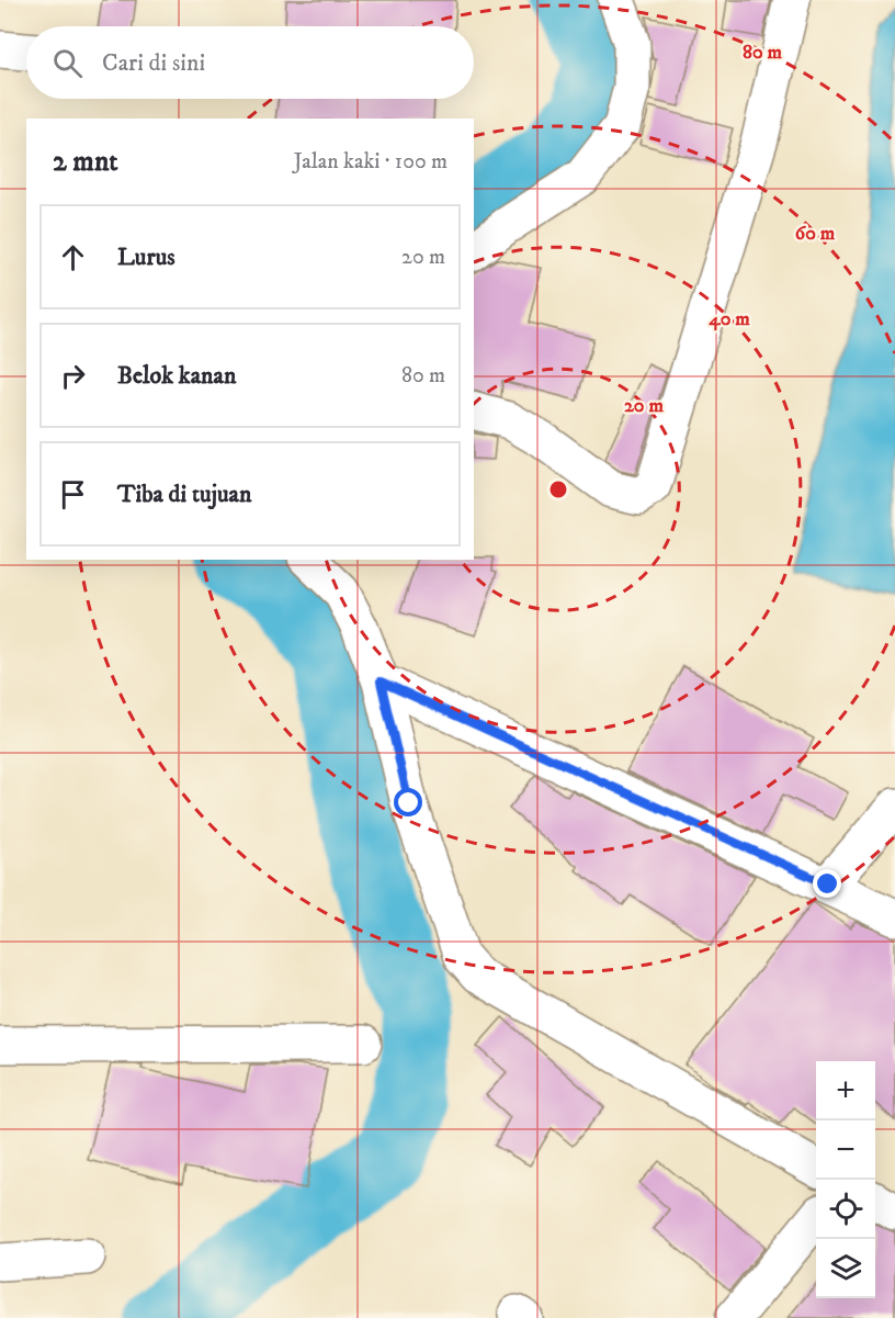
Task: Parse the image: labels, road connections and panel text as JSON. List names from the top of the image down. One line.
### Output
{"page":{"search":"Cari di sini","heading":["2 mnt","Jalan kaki · 100 m"],"list":[["Lurus","20 m"],["Belok kanan","80 m"],"Tiba di tujuan"],"map_buttons":["+","−"]},"rings":["80 m","60 m","40 m","20 m"]}
